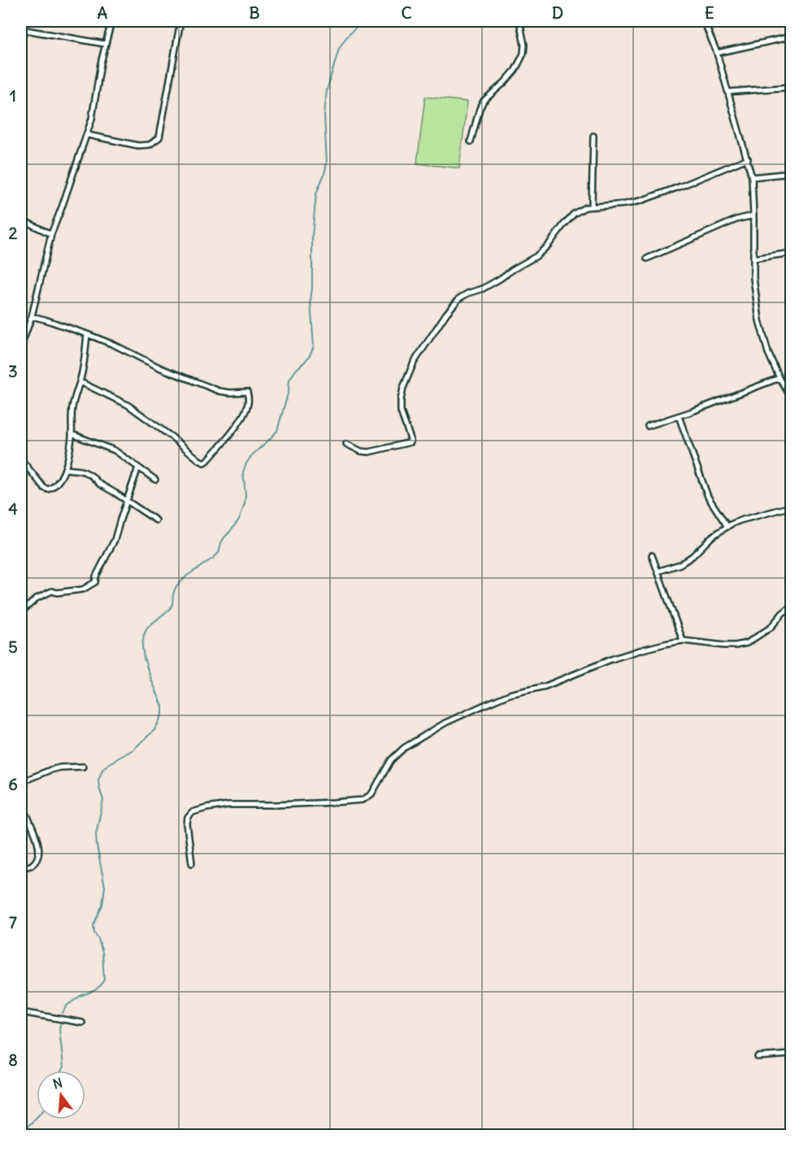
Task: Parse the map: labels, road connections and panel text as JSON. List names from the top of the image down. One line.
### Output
{"north":"top","grid":{"columns":["A","B","C","D","E"],"rows":["1","2","3","4","5","6","7","8"]}}
